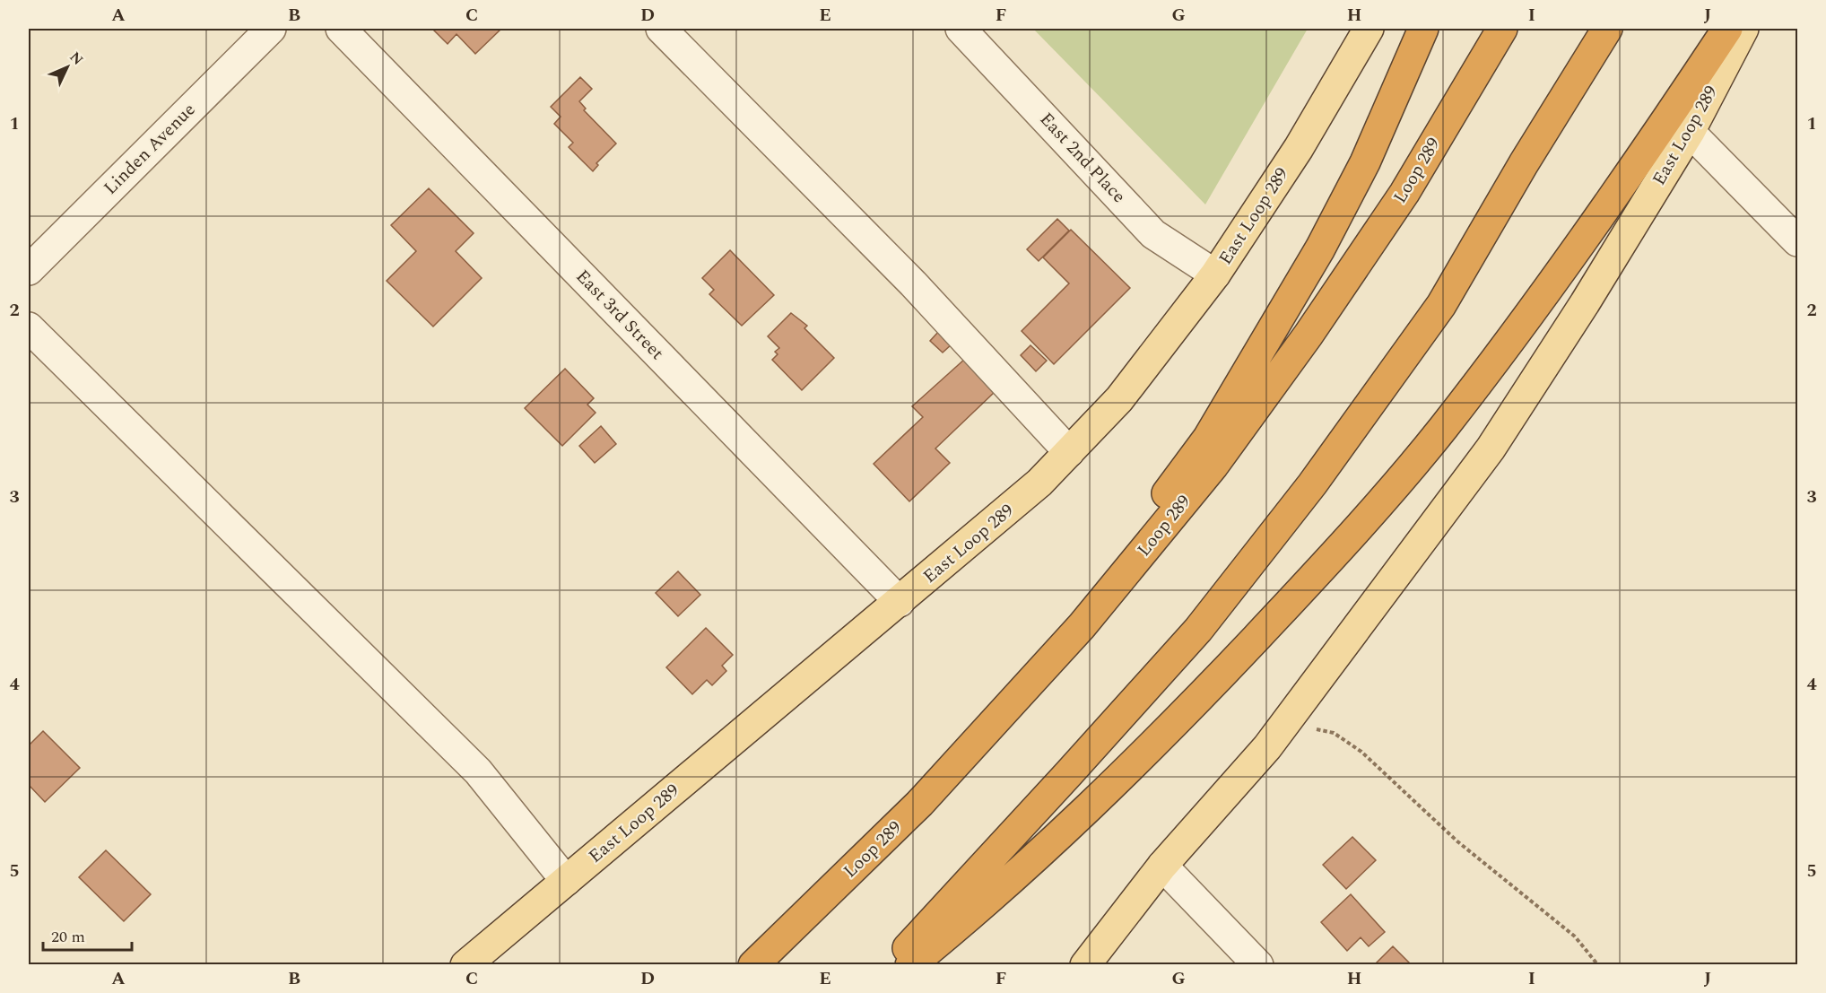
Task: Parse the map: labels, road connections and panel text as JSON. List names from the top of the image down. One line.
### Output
{"streets":{"highway":["Loop 289"],"main road":["East Loop 289"],"street":["Linden Avenue","East 2nd Place","East 3rd Street"]},"crossings":[["East Loop 289","East 2nd Place"],["East Loop 289","East 3rd Street"]],"scale_bar":"20 m","north":"top right","grid":{"columns":["A","B","C","D","E","F","G","H","I","J"],"rows":["1","2","3","4","5"]}}
